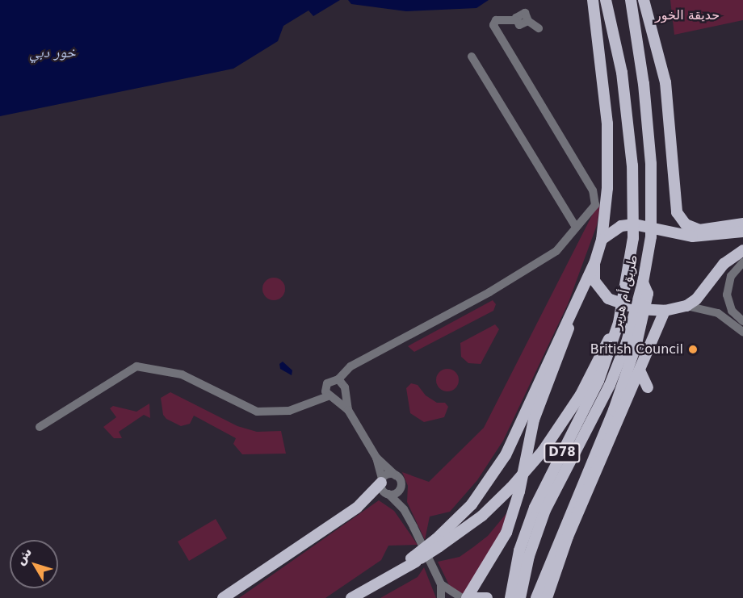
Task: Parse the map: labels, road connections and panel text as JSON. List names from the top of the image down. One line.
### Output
{"streets":{"main road":["طريق أم هرير","D78"]},"water":["خور دبي"],"parks":["حديقة الخور"],"places":["British Council"],"north":"top left"}
